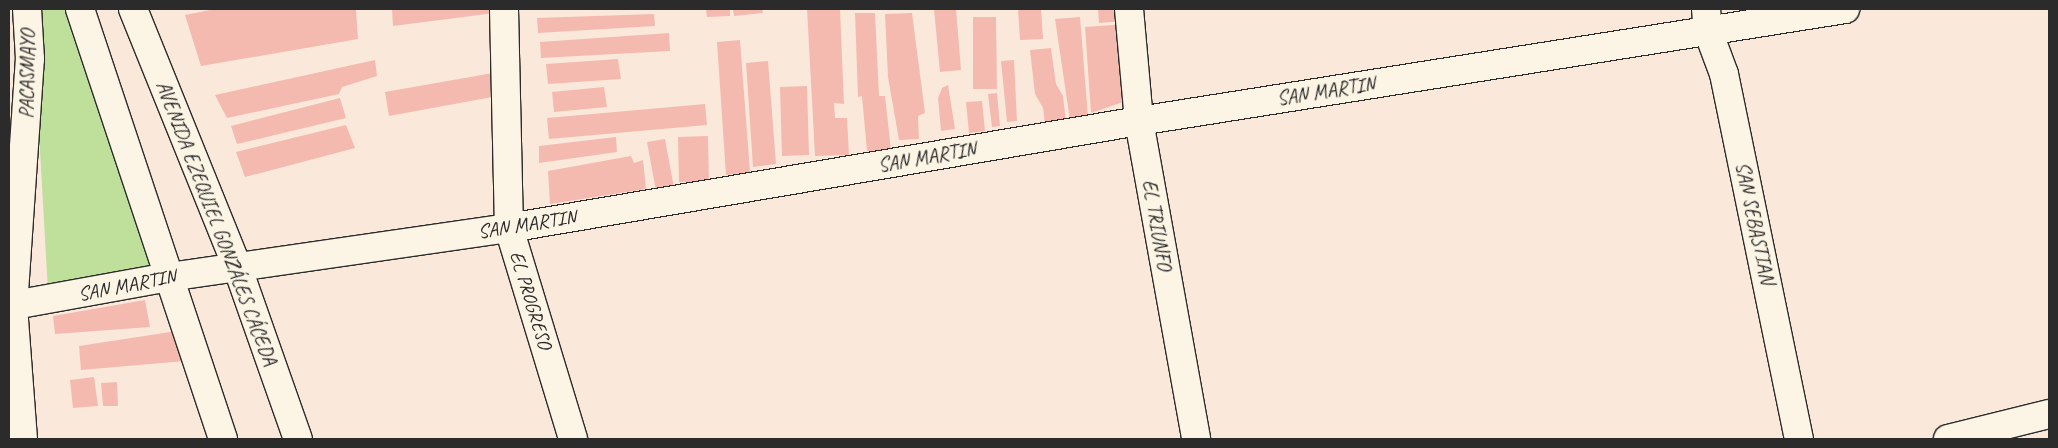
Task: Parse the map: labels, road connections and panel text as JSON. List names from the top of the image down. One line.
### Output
{"streets":{"street":["PACASMAYO","SAN MARTIN","AVENIDA EZEQUIEL GONZÁLES CÁCEDA","SAN SEBASTIAN","EL TRIUNFO","EL PROGRESO"]},"crossings":[["PACASMAYO","SAN MARTIN"],["SAN MARTIN","AVENIDA EZEQUIEL GONZÁLES CÁCEDA"],["SAN MARTIN","SAN SEBASTIAN"],["SAN MARTIN","EL TRIUNFO"],["SAN MARTIN","EL PROGRESO"]]}
